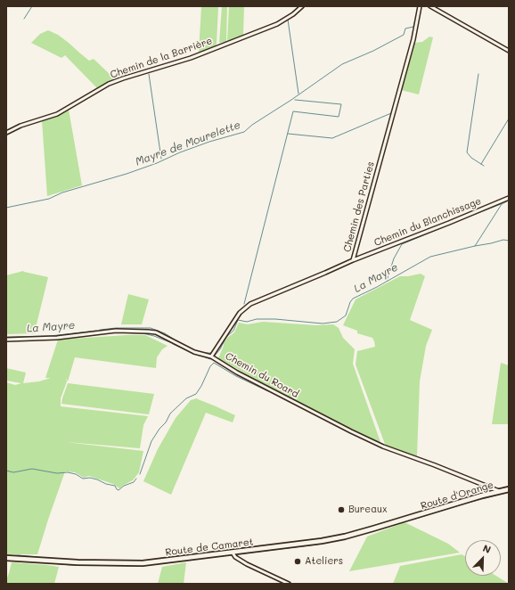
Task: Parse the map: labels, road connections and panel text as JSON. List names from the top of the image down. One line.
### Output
{"streets":{"main road":["Route d'Orange","Route de Camaret"],"street":["Chemin de la Barrière","Chemin des Parties","Chemin du Blanchissage","Chemin du Roard"]},"crossings":[["Chemin des Parties","Chemin du Blanchissage"],["Chemin des Parties","Chemin du Roard"],["Chemin du Roard","Route d'Orange"],["Route d'Orange","Route de Camaret"]],"water":["Mayre de Mourelette","La Mayre"],"places":["Bureaux","Ateliers"],"north":"top right"}
